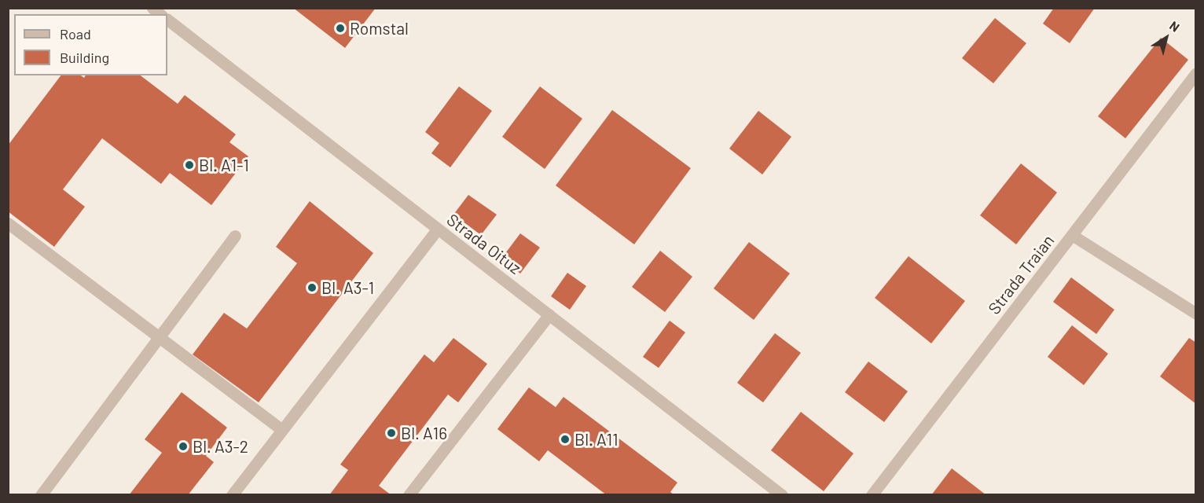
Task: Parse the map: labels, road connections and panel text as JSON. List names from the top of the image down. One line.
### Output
{"streets":{"street":["Strada Oituz","Strada Traian"]},"places":["Romstal","Bl. A1-1","Bl. A3-1","Bl. A16","Bl. A11","Bl. A3-2"],"legend":["Road","Building"],"north":"top right"}
